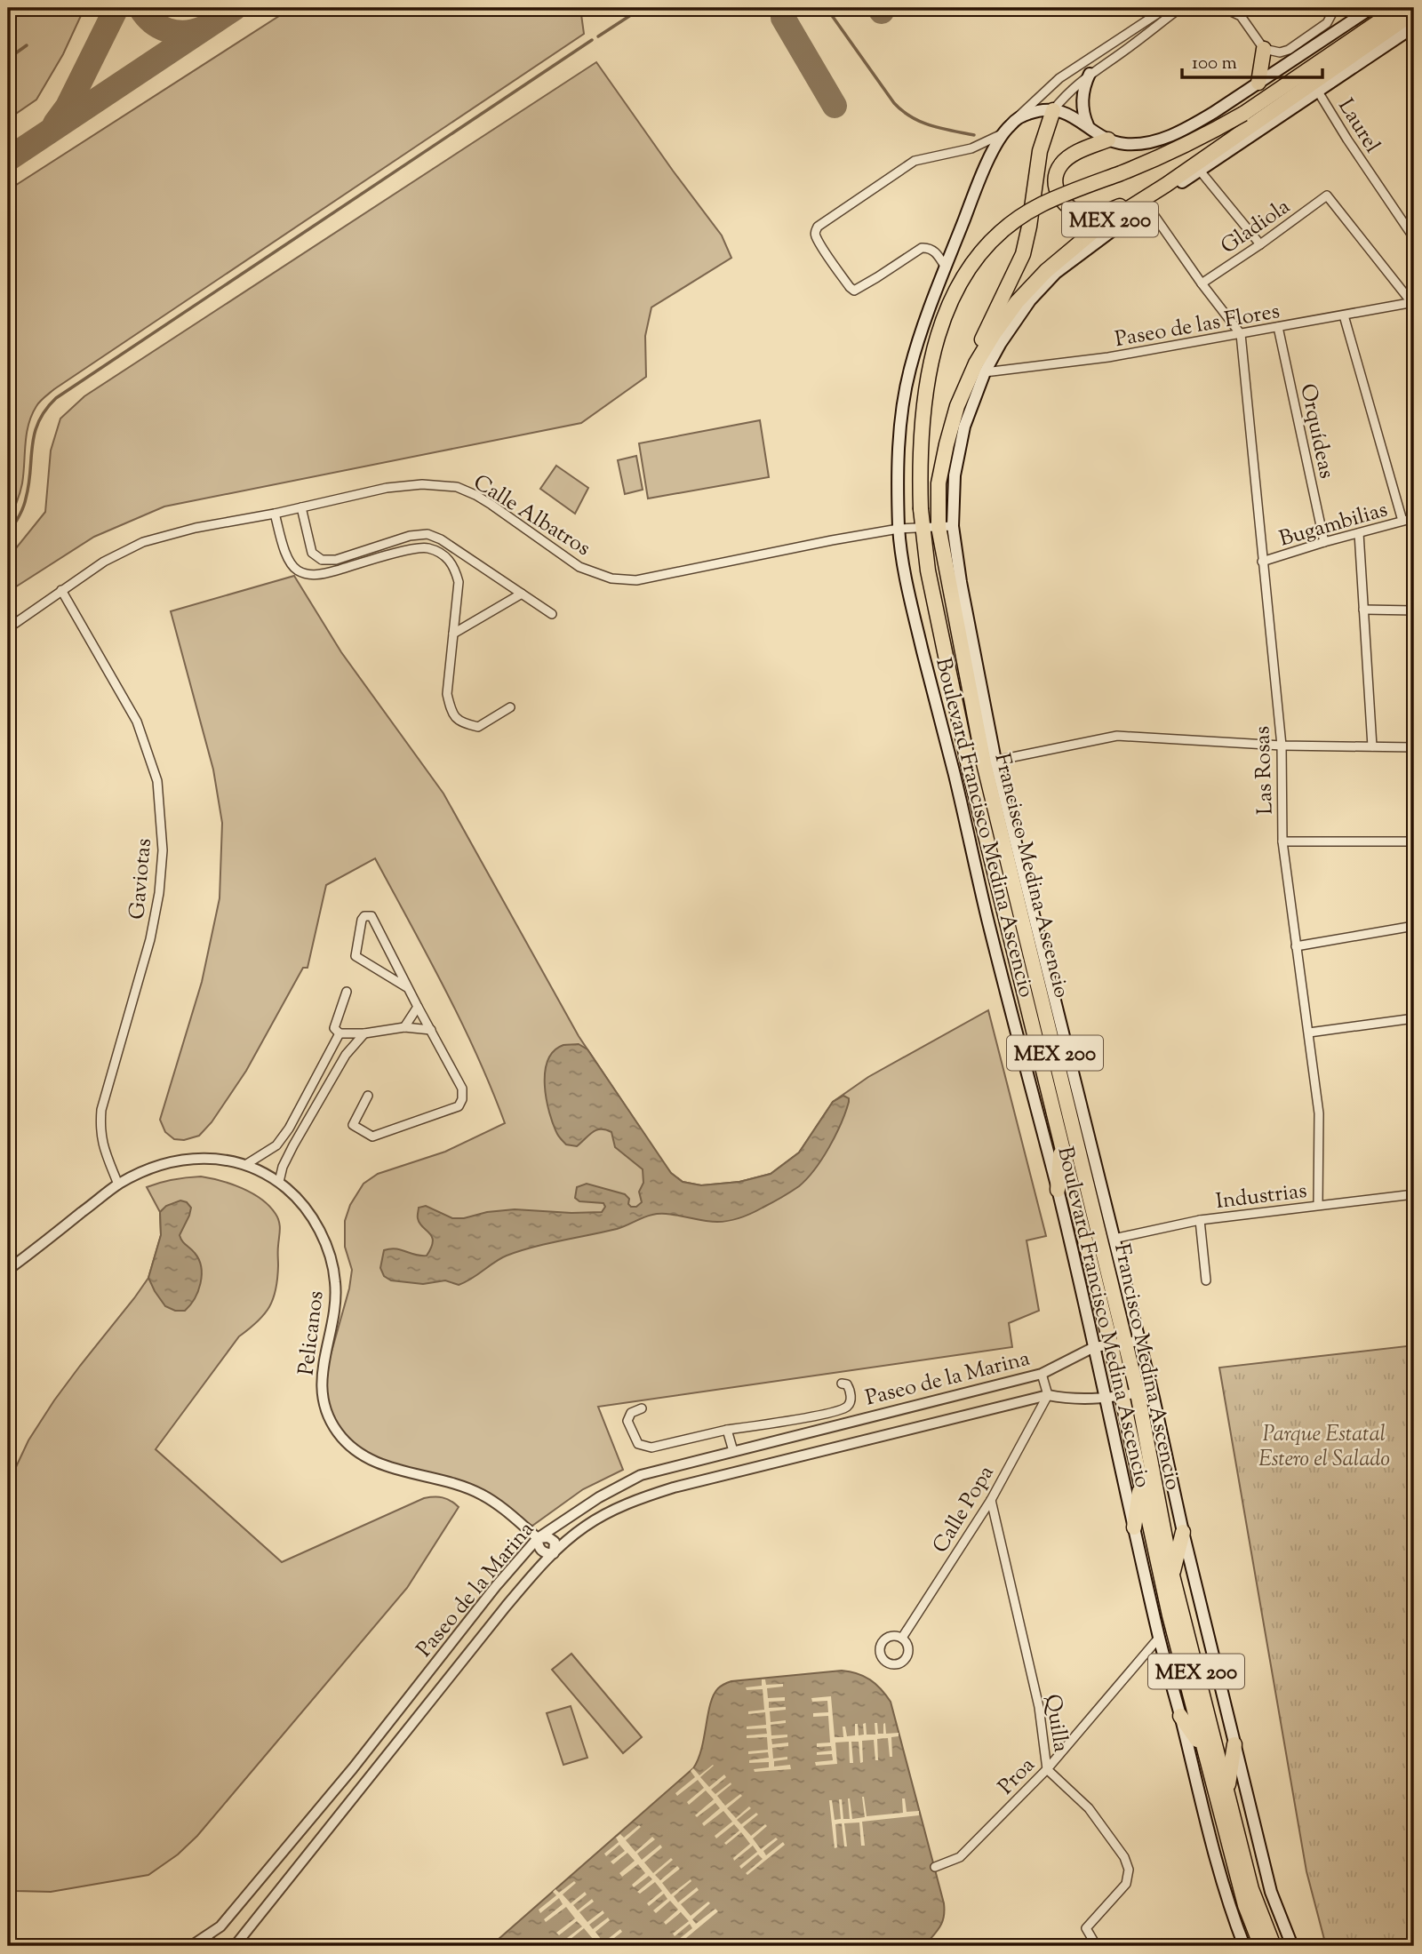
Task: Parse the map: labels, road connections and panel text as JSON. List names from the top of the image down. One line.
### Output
{"streets":{"highway":["MEX 200","Francisco Medina Ascencio"],"main road":["Boulevard Francisco Medina Ascencio"],"street":["Laurel","Gladiola","Paseo de las Flores","Orquídeas","Calle Albatros","Bugambilias","Las Rosas","Gaviotas","Industrias","Pelicanos","Paseo de la Marina","Calle Popa","Quilla","Proa"]},"crossings":[["Laurel","Francisco Medina Ascencio"],["Gladiola","Paseo de las Flores"],["Paseo de las Flores","Orquídeas"],["Paseo de las Flores","Las Rosas"],["Paseo de las Flores","Francisco Medina Ascencio"],["Orquídeas","Bugambilias"],["Calle Albatros","Boulevard Francisco Medina Ascencio"],["Calle Albatros","Francisco Medina Ascencio"],["Calle Albatros","Gaviotas"],["Bugambilias","Las Rosas"],["Las Rosas","Industrias"],["Boulevard Francisco Medina Ascencio","Paseo de la Marina"],["Boulevard Francisco Medina Ascencio","Proa"],["Francisco Medina Ascencio","Industrias"],["Francisco Medina Ascencio","Paseo de la Marina"],["Gaviotas","Pelicanos"],["Pelicanos","Paseo de la Marina"],["Paseo de la Marina","Calle Popa"],["Calle Popa","Quilla"],["Quilla","Proa"]],"parks":["Parque Estatal Estero el Salado"],"scale_bar":"100 m"}
